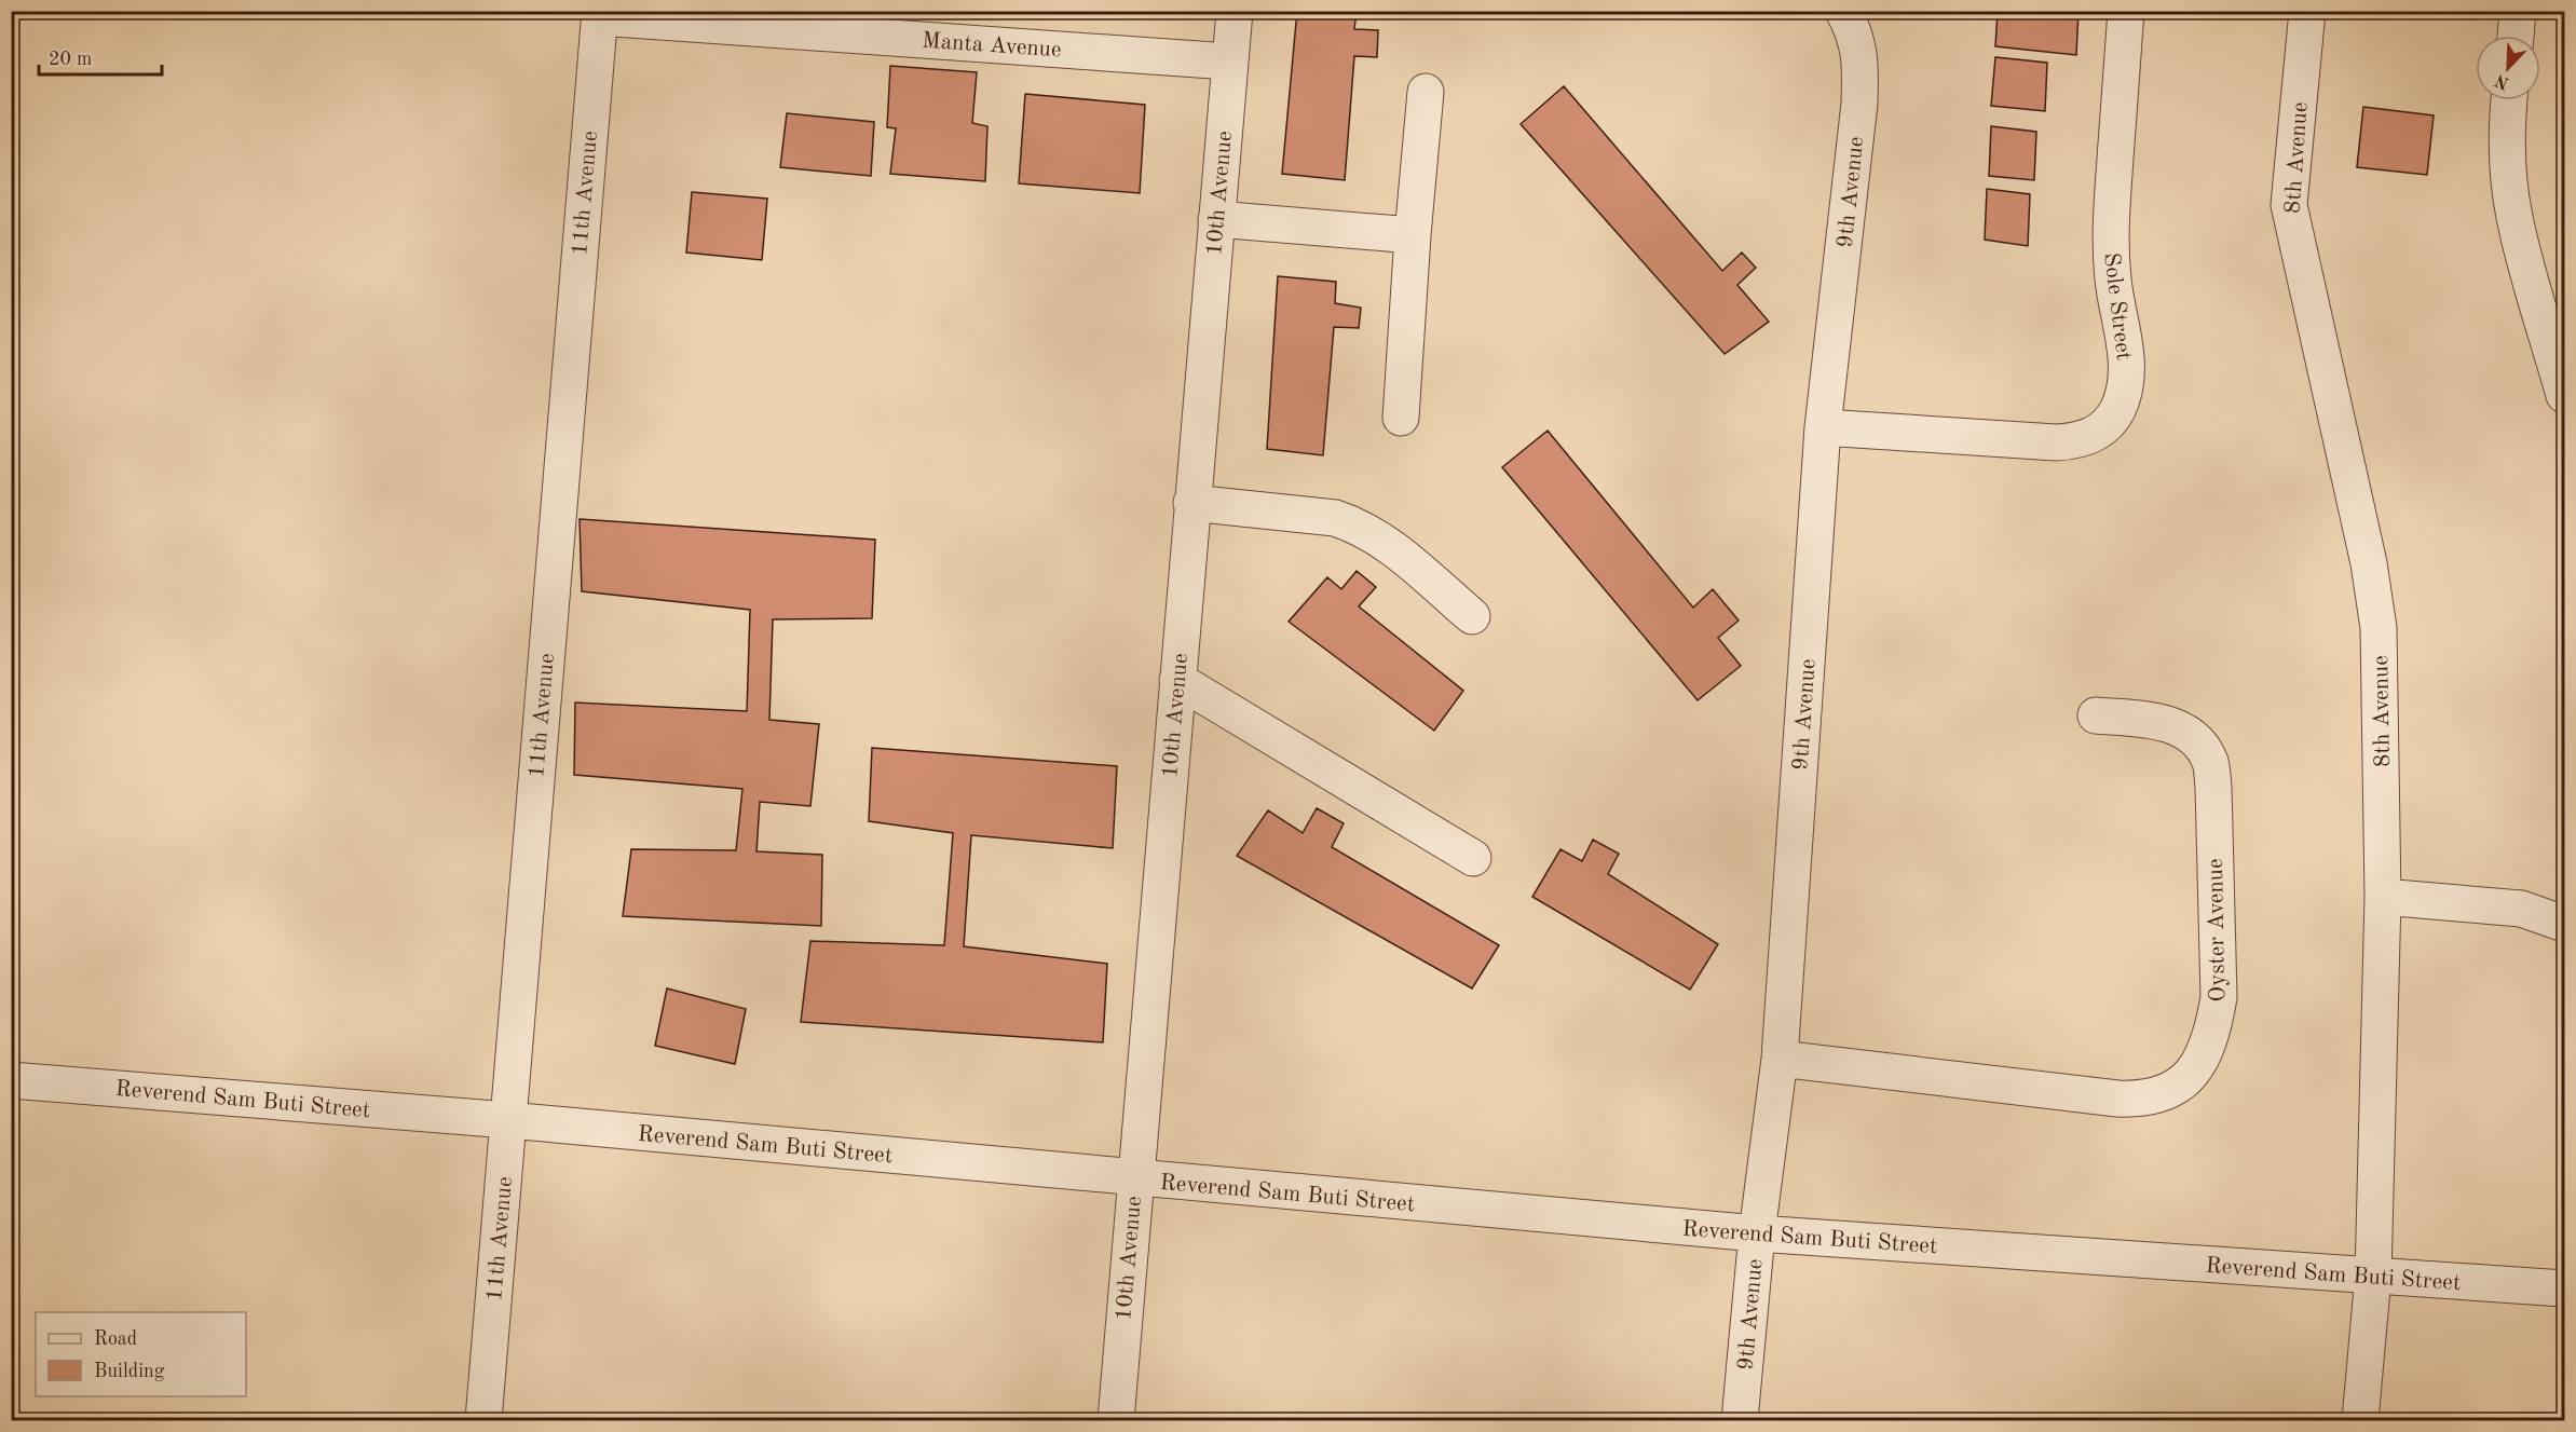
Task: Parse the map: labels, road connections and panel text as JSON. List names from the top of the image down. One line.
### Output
{"streets":{"street":["Manta Avenue","8th Avenue","9th Avenue","11th Avenue","10th Avenue","Sole Street","Oyster Avenue","Reverend Sam Buti Street"]},"crossings":[["Manta Avenue","11th Avenue"],["Manta Avenue","10th Avenue"],["8th Avenue","Reverend Sam Buti Street"],["9th Avenue","Sole Street"],["9th Avenue","Oyster Avenue"],["9th Avenue","Reverend Sam Buti Street"],["11th Avenue","Reverend Sam Buti Street"],["10th Avenue","Reverend Sam Buti Street"]],"legend":["Road","Building"],"scale_bar":"20 m","north":"bottom left"}
